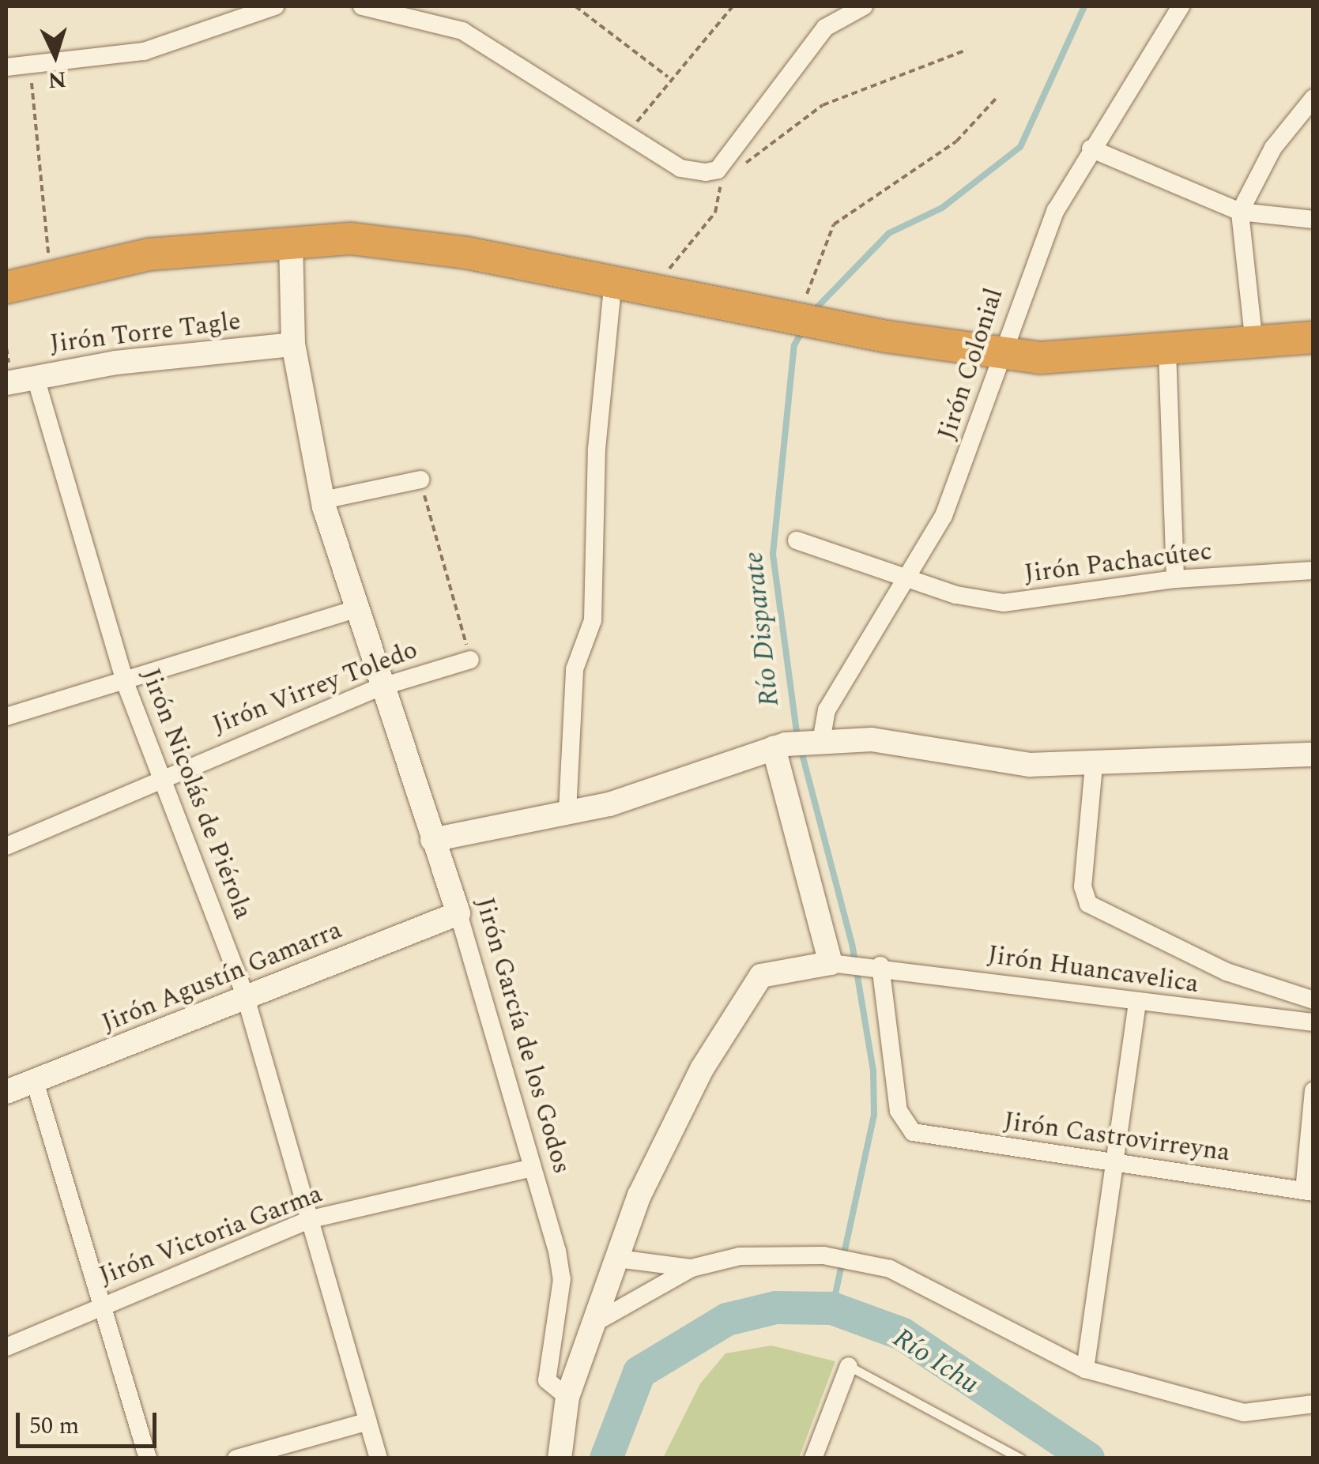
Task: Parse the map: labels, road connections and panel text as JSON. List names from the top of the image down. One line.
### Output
{"streets":{"main road":["Jirón Torre Tagle","Jirón Agustín Gamarra","Jirón García de los Godos"],"street":["Jirón Colonial","Jirón Pachacútec","Jirón Virrey Toledo","Jirón Nicolás de Piérola","Jirón Huancavelica","Jirón Castrovirreyna","Jirón Victoria Garma"]},"crossings":[["Jirón Torre Tagle","Jirón Nicolás de Piérola"],["Jirón Torre Tagle","Jirón García de los Godos"],["Jirón Colonial","Jirón Pachacútec"],["Jirón Virrey Toledo","Jirón Nicolás de Piérola"],["Jirón Virrey Toledo","Jirón García de los Godos"],["Jirón Nicolás de Piérola","Jirón Agustín Gamarra"],["Jirón Nicolás de Piérola","Jirón Victoria Garma"],["Jirón Huancavelica","Jirón Castrovirreyna"],["Jirón Agustín Gamarra","Jirón García de los Godos"],["Jirón García de los Godos","Jirón Victoria Garma"]],"water":["Río Disparate","Río Ichu"],"scale_bar":"50 m","north":"bottom"}
